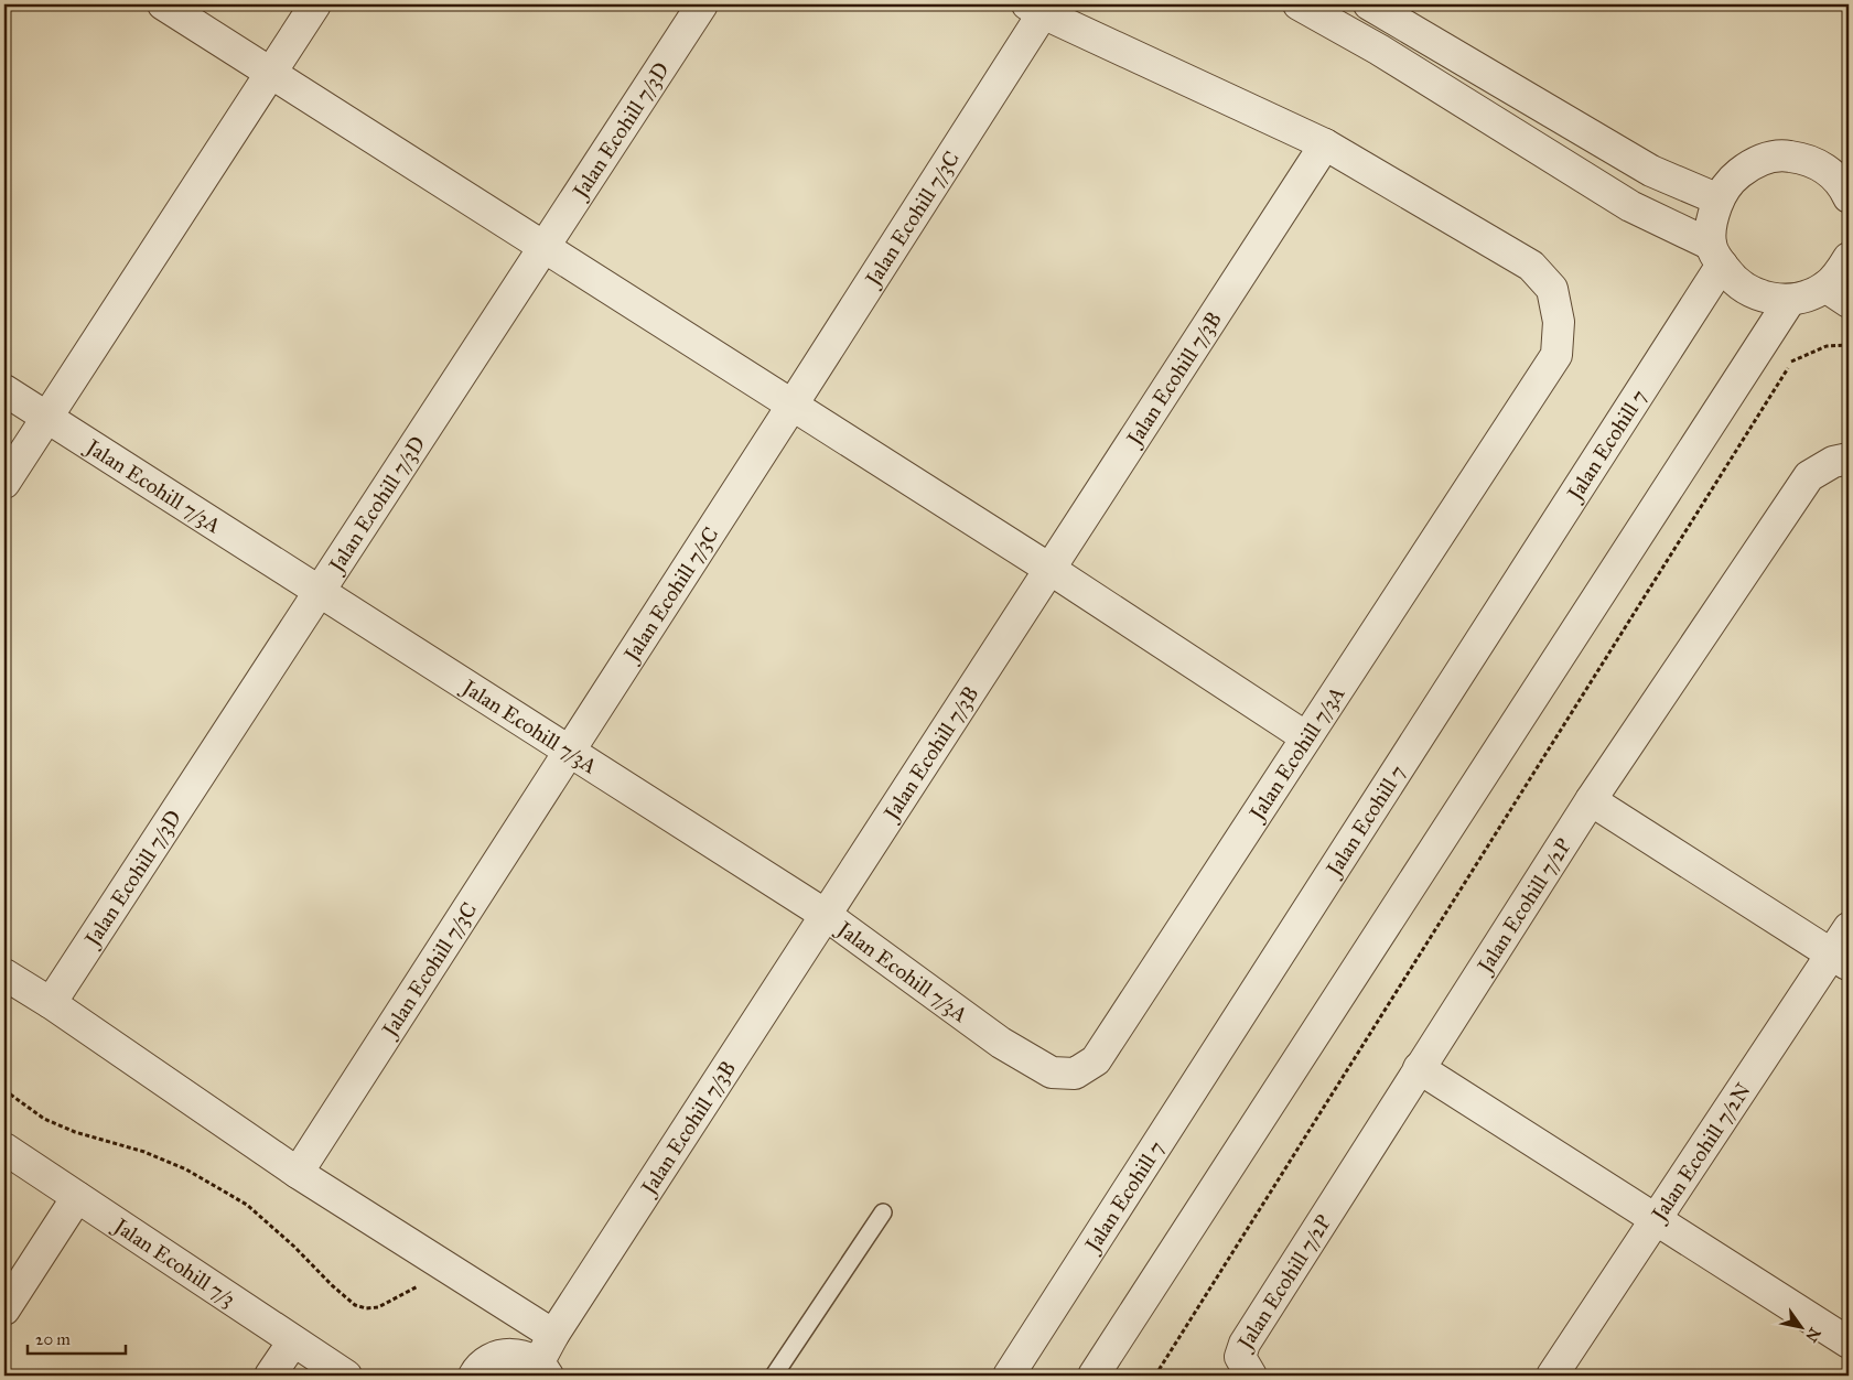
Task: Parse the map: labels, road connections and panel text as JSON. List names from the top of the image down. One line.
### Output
{"streets":{"street":["Jalan Ecohill 7/3D","Jalan Ecohill 7/3C","Jalan Ecohill 7/3B","Jalan Ecohill 7","Jalan Ecohill 7/3A","Jalan Ecohill 7/2P","Jalan Ecohill 7/2N","Jalan Ecohill 7/3"]},"crossings":[["Jalan Ecohill 7/3D","Jalan Ecohill 7/3A"],["Jalan Ecohill 7/3C","Jalan Ecohill 7/3A"],["Jalan Ecohill 7/3B","Jalan Ecohill 7/3A"]],"scale_bar":"20 m","north":"bottom right"}
